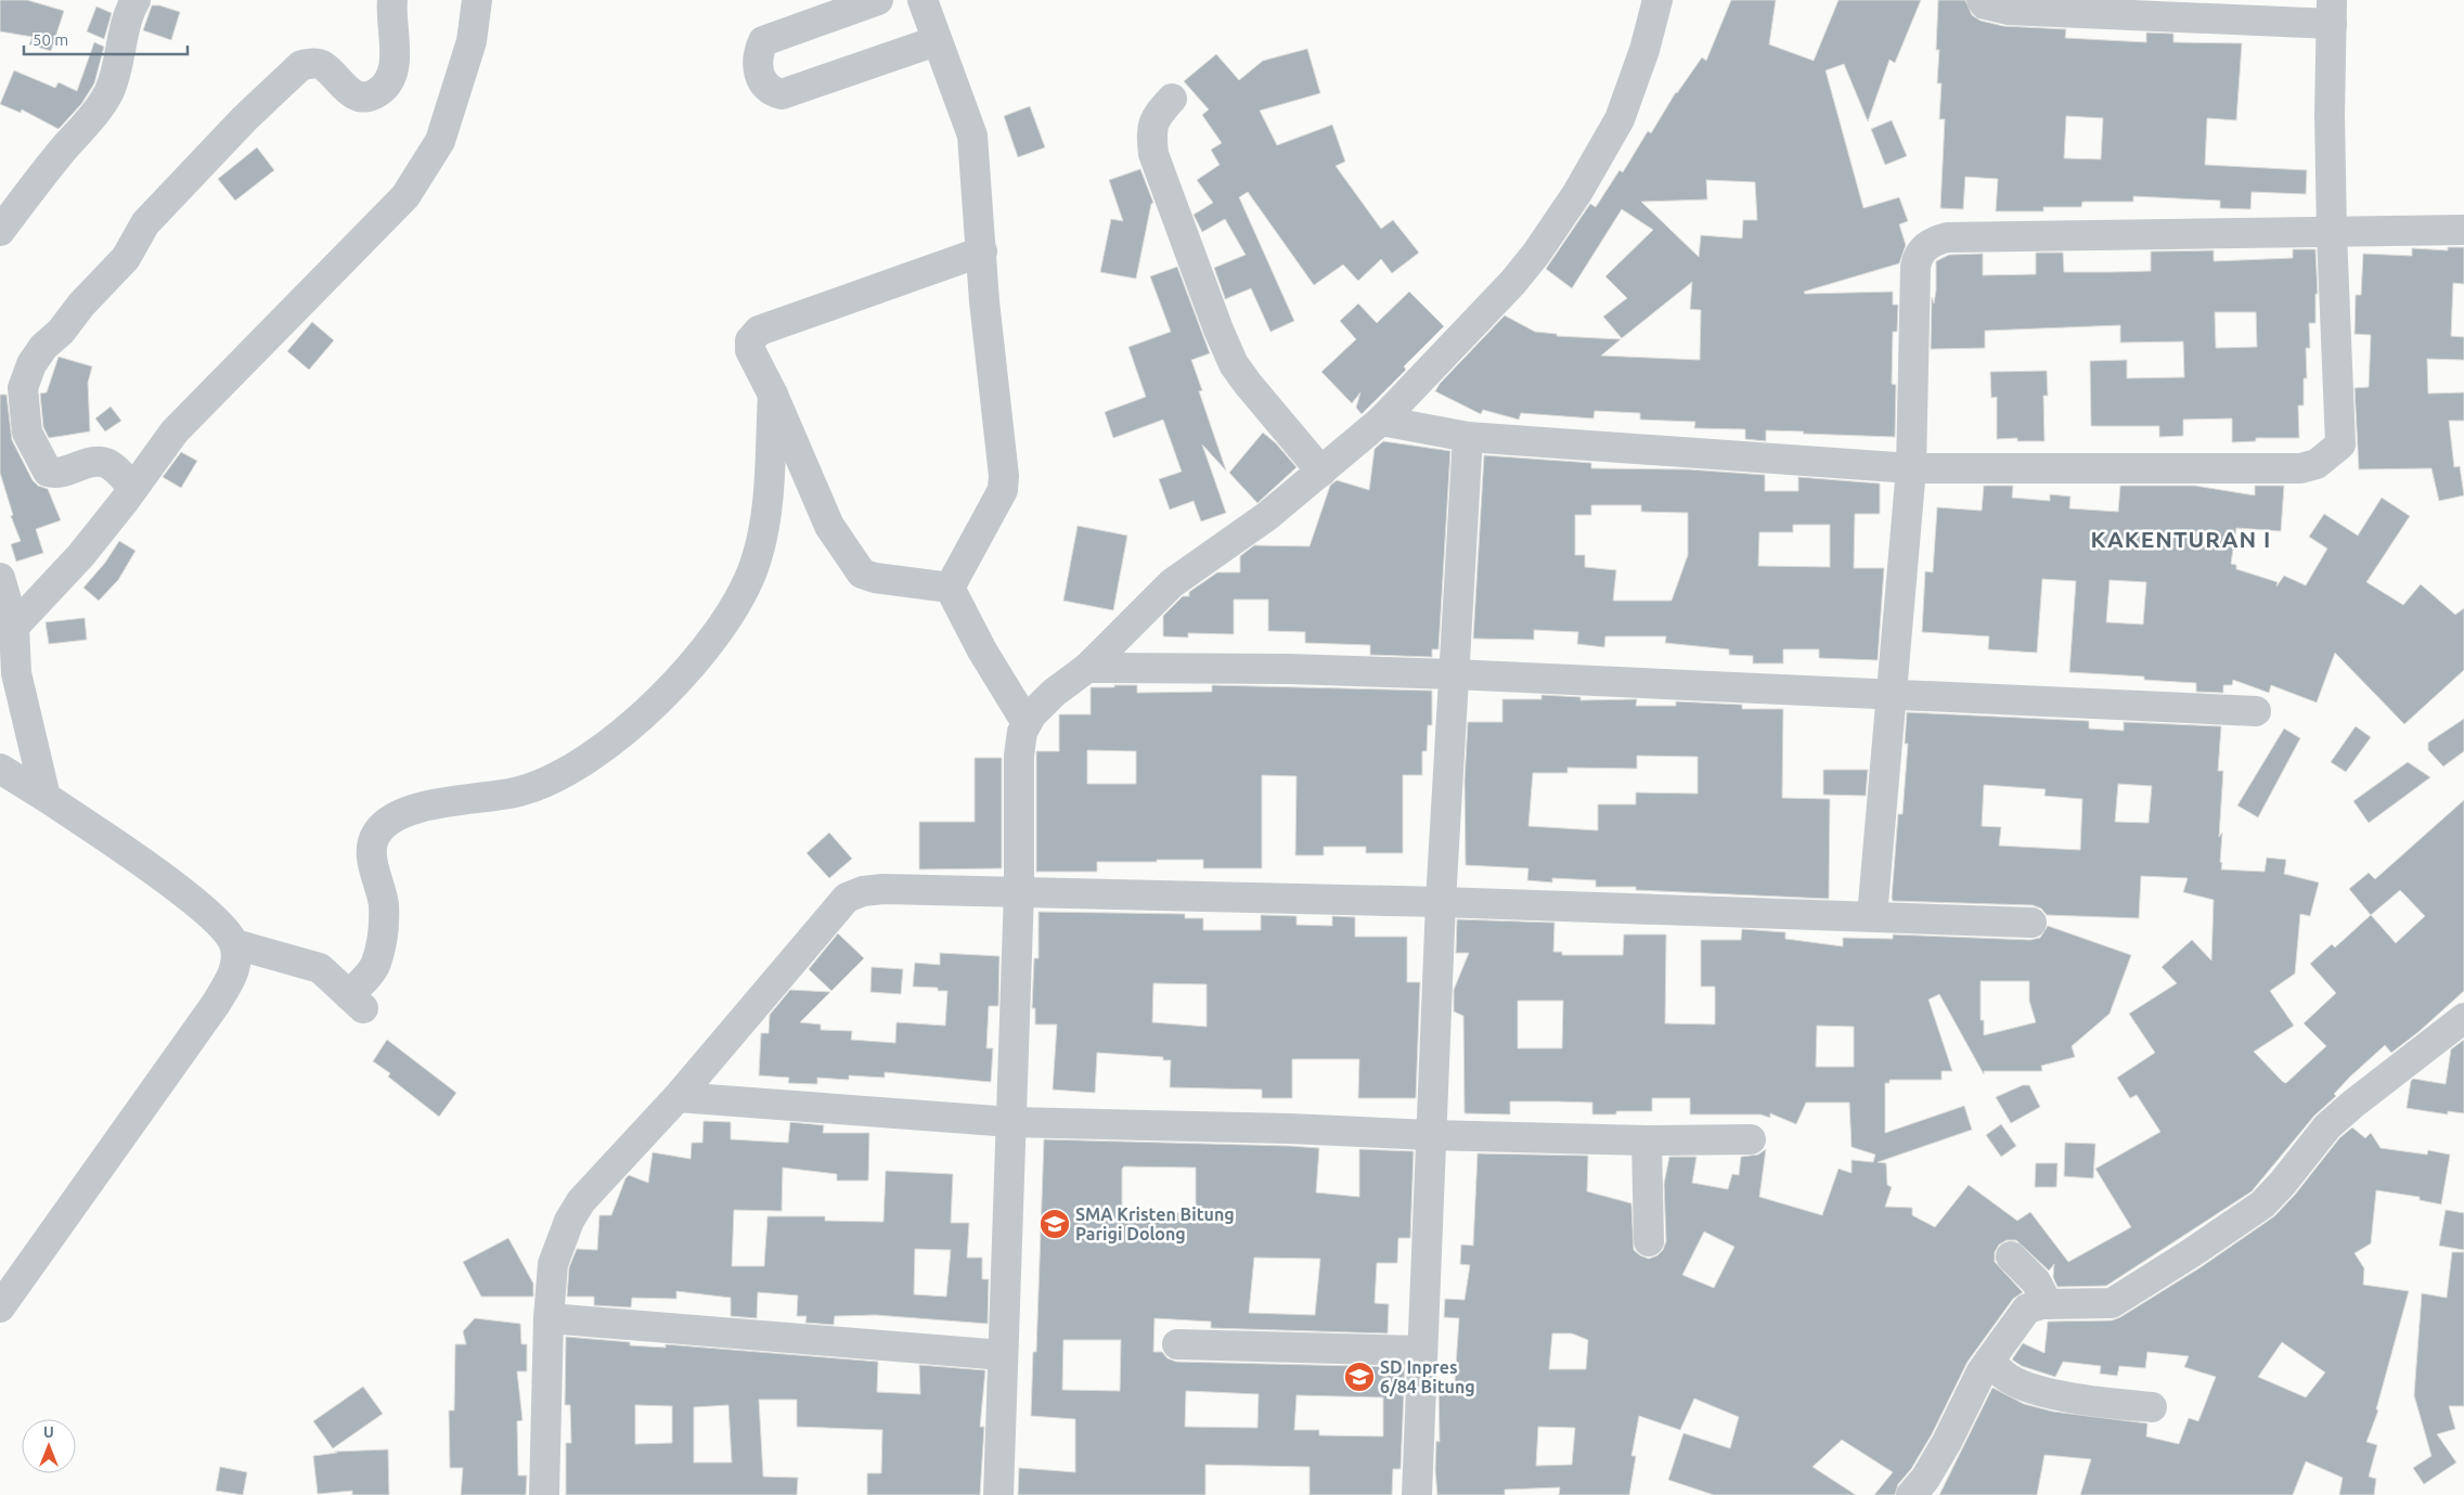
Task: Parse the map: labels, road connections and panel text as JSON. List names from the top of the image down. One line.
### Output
{"districts":["KAKENTURAN I"],"places":{"school or university":["SMA Kristen Bitung Parigi Dolong","SD Inpres 6/84 Bitung"]},"scale_bar":"50 m","north":"top"}
